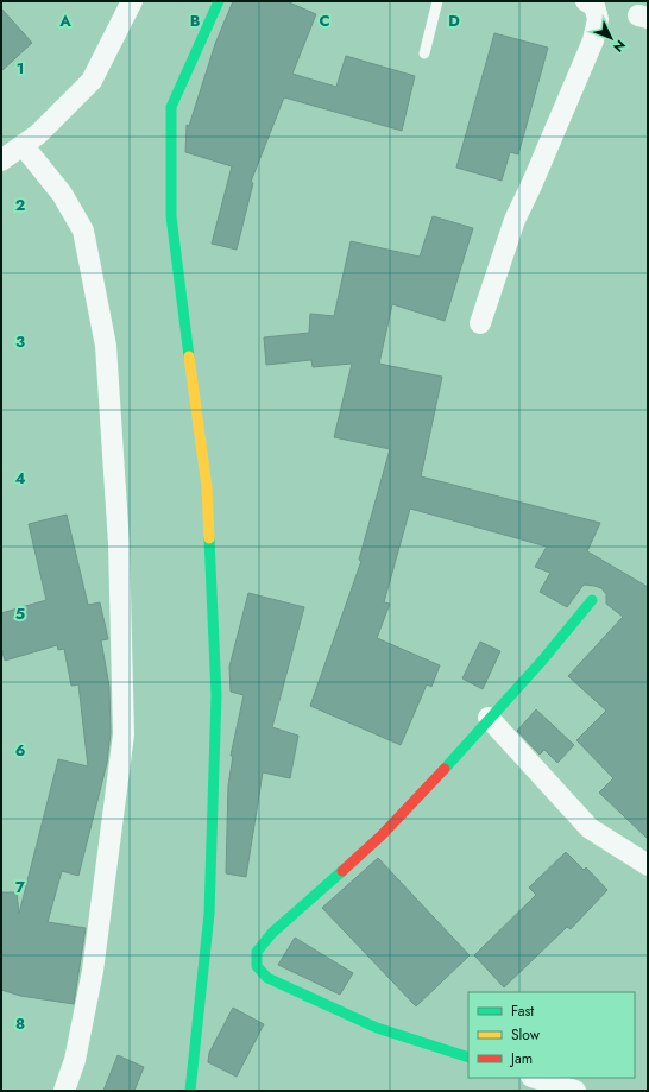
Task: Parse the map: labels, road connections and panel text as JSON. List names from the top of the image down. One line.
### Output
{"legend":["Fast","Slow","Jam"],"north":"bottom right","grid":{"columns":["A","B","C","D"],"rows":["1","2","3","4","5","6","7","8"]}}
